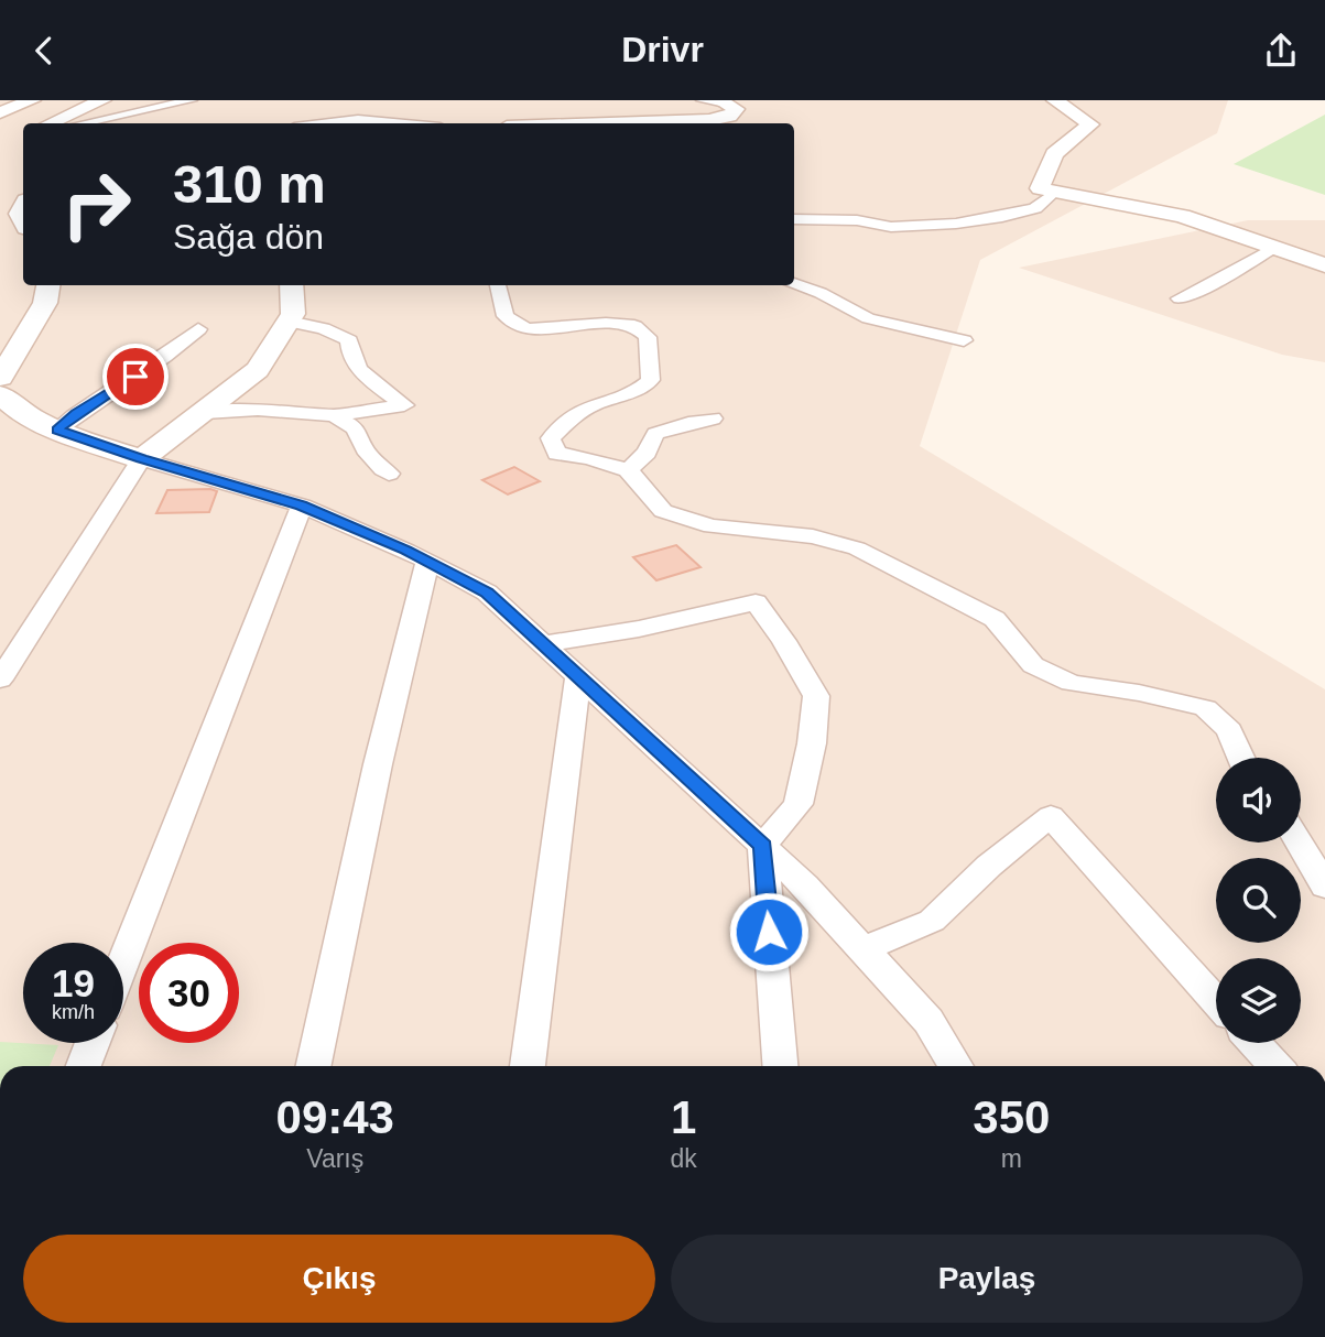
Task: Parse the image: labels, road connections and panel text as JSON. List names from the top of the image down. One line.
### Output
{"page":{"header":"Drivr","turn":["310 m","Sağa dön"],"speed":"19 km/h","limit":"30","eta":["09:43","Varış","1","dk","350","m"],"buttons":["Çıkış","Paylaş"]}}
